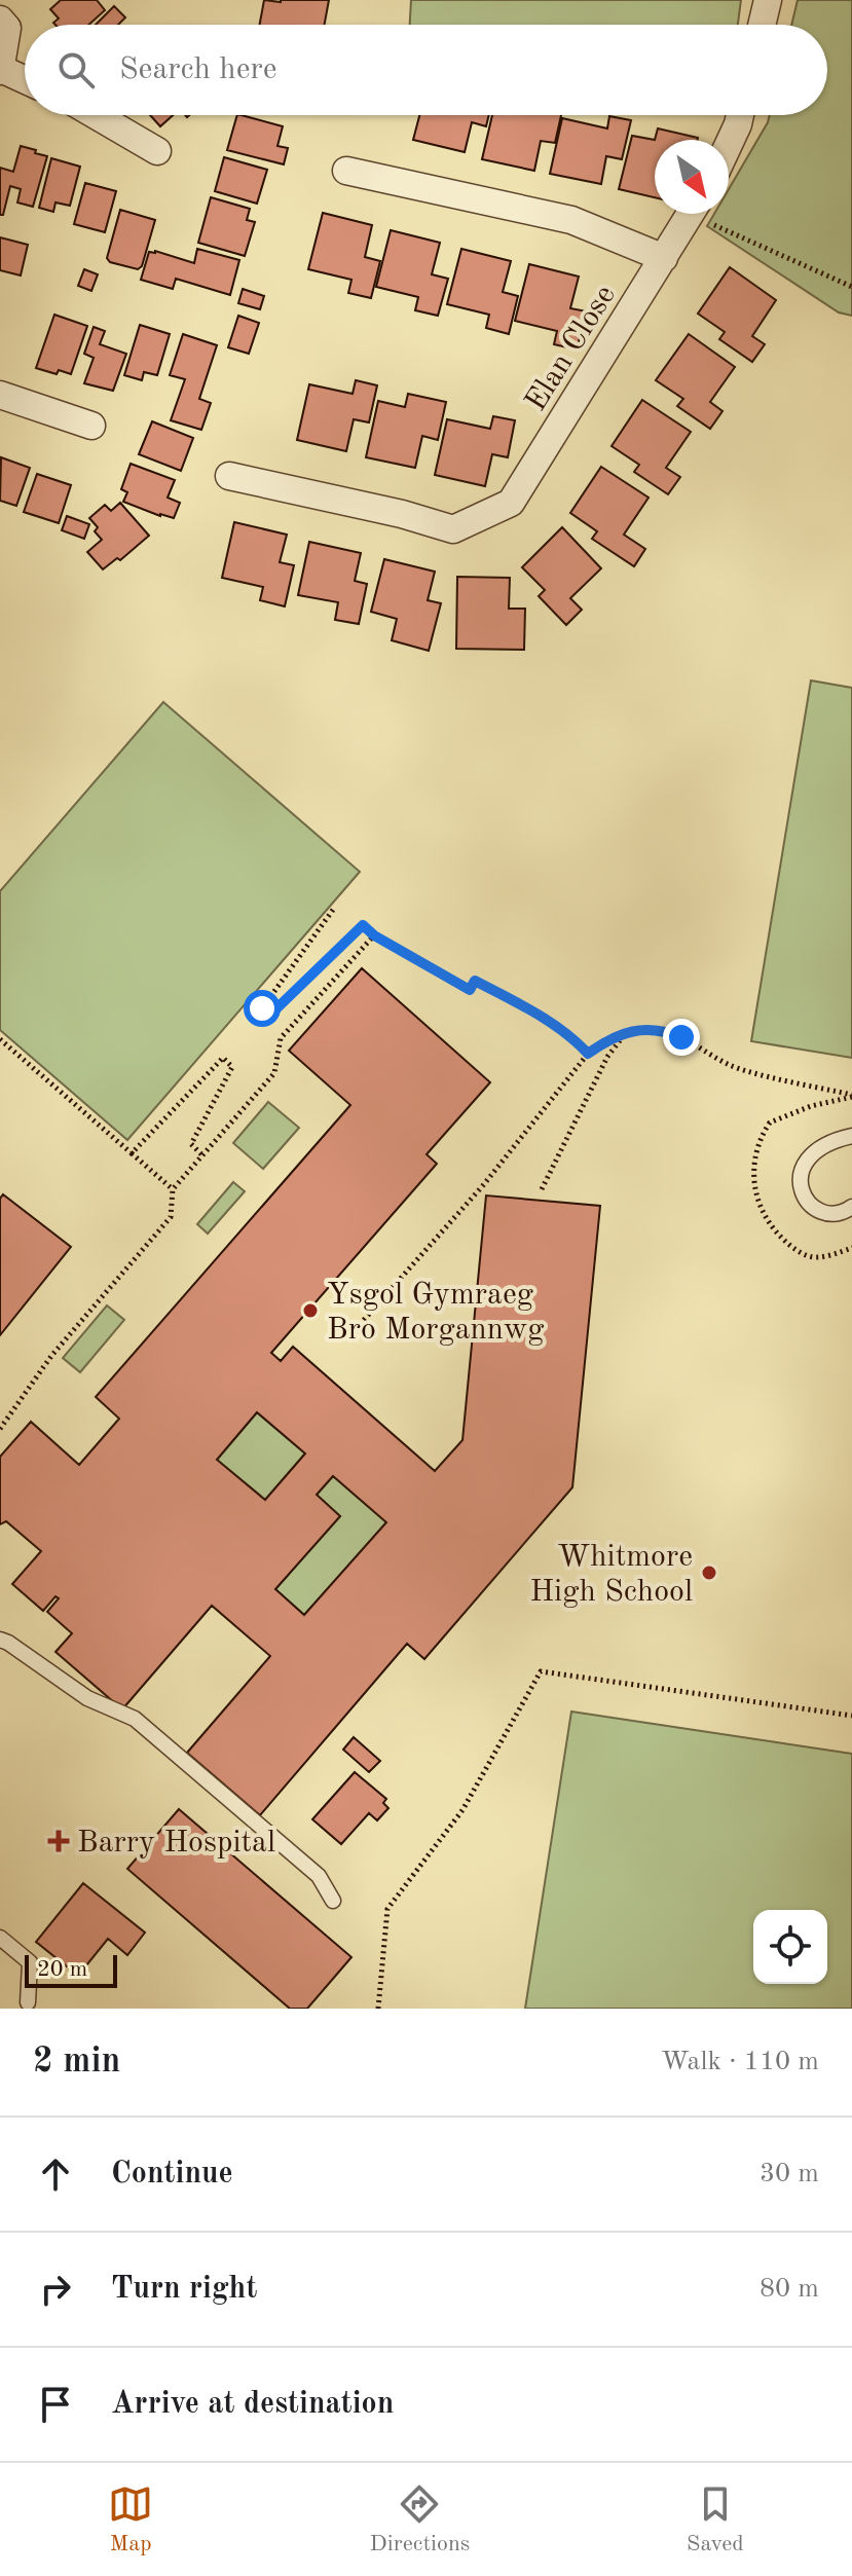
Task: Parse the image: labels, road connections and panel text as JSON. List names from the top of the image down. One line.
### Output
{"streets":{"street":["Elan Close"]},"places":{"other":["Ysgol Gymraeg Bro Morgannwg","Whitmore High School"],"health":["Barry Hospital"]},"scale_bar":"20 m","north":"bottom right","page":{"search":"Search here","scale":"20 m","heading":["2 min","Walk · 110 m"],"list":[["Continue","30 m"],["Turn right","80 m"],"Arrive at destination"],"nav":["Map","Directions","Saved"]}}
